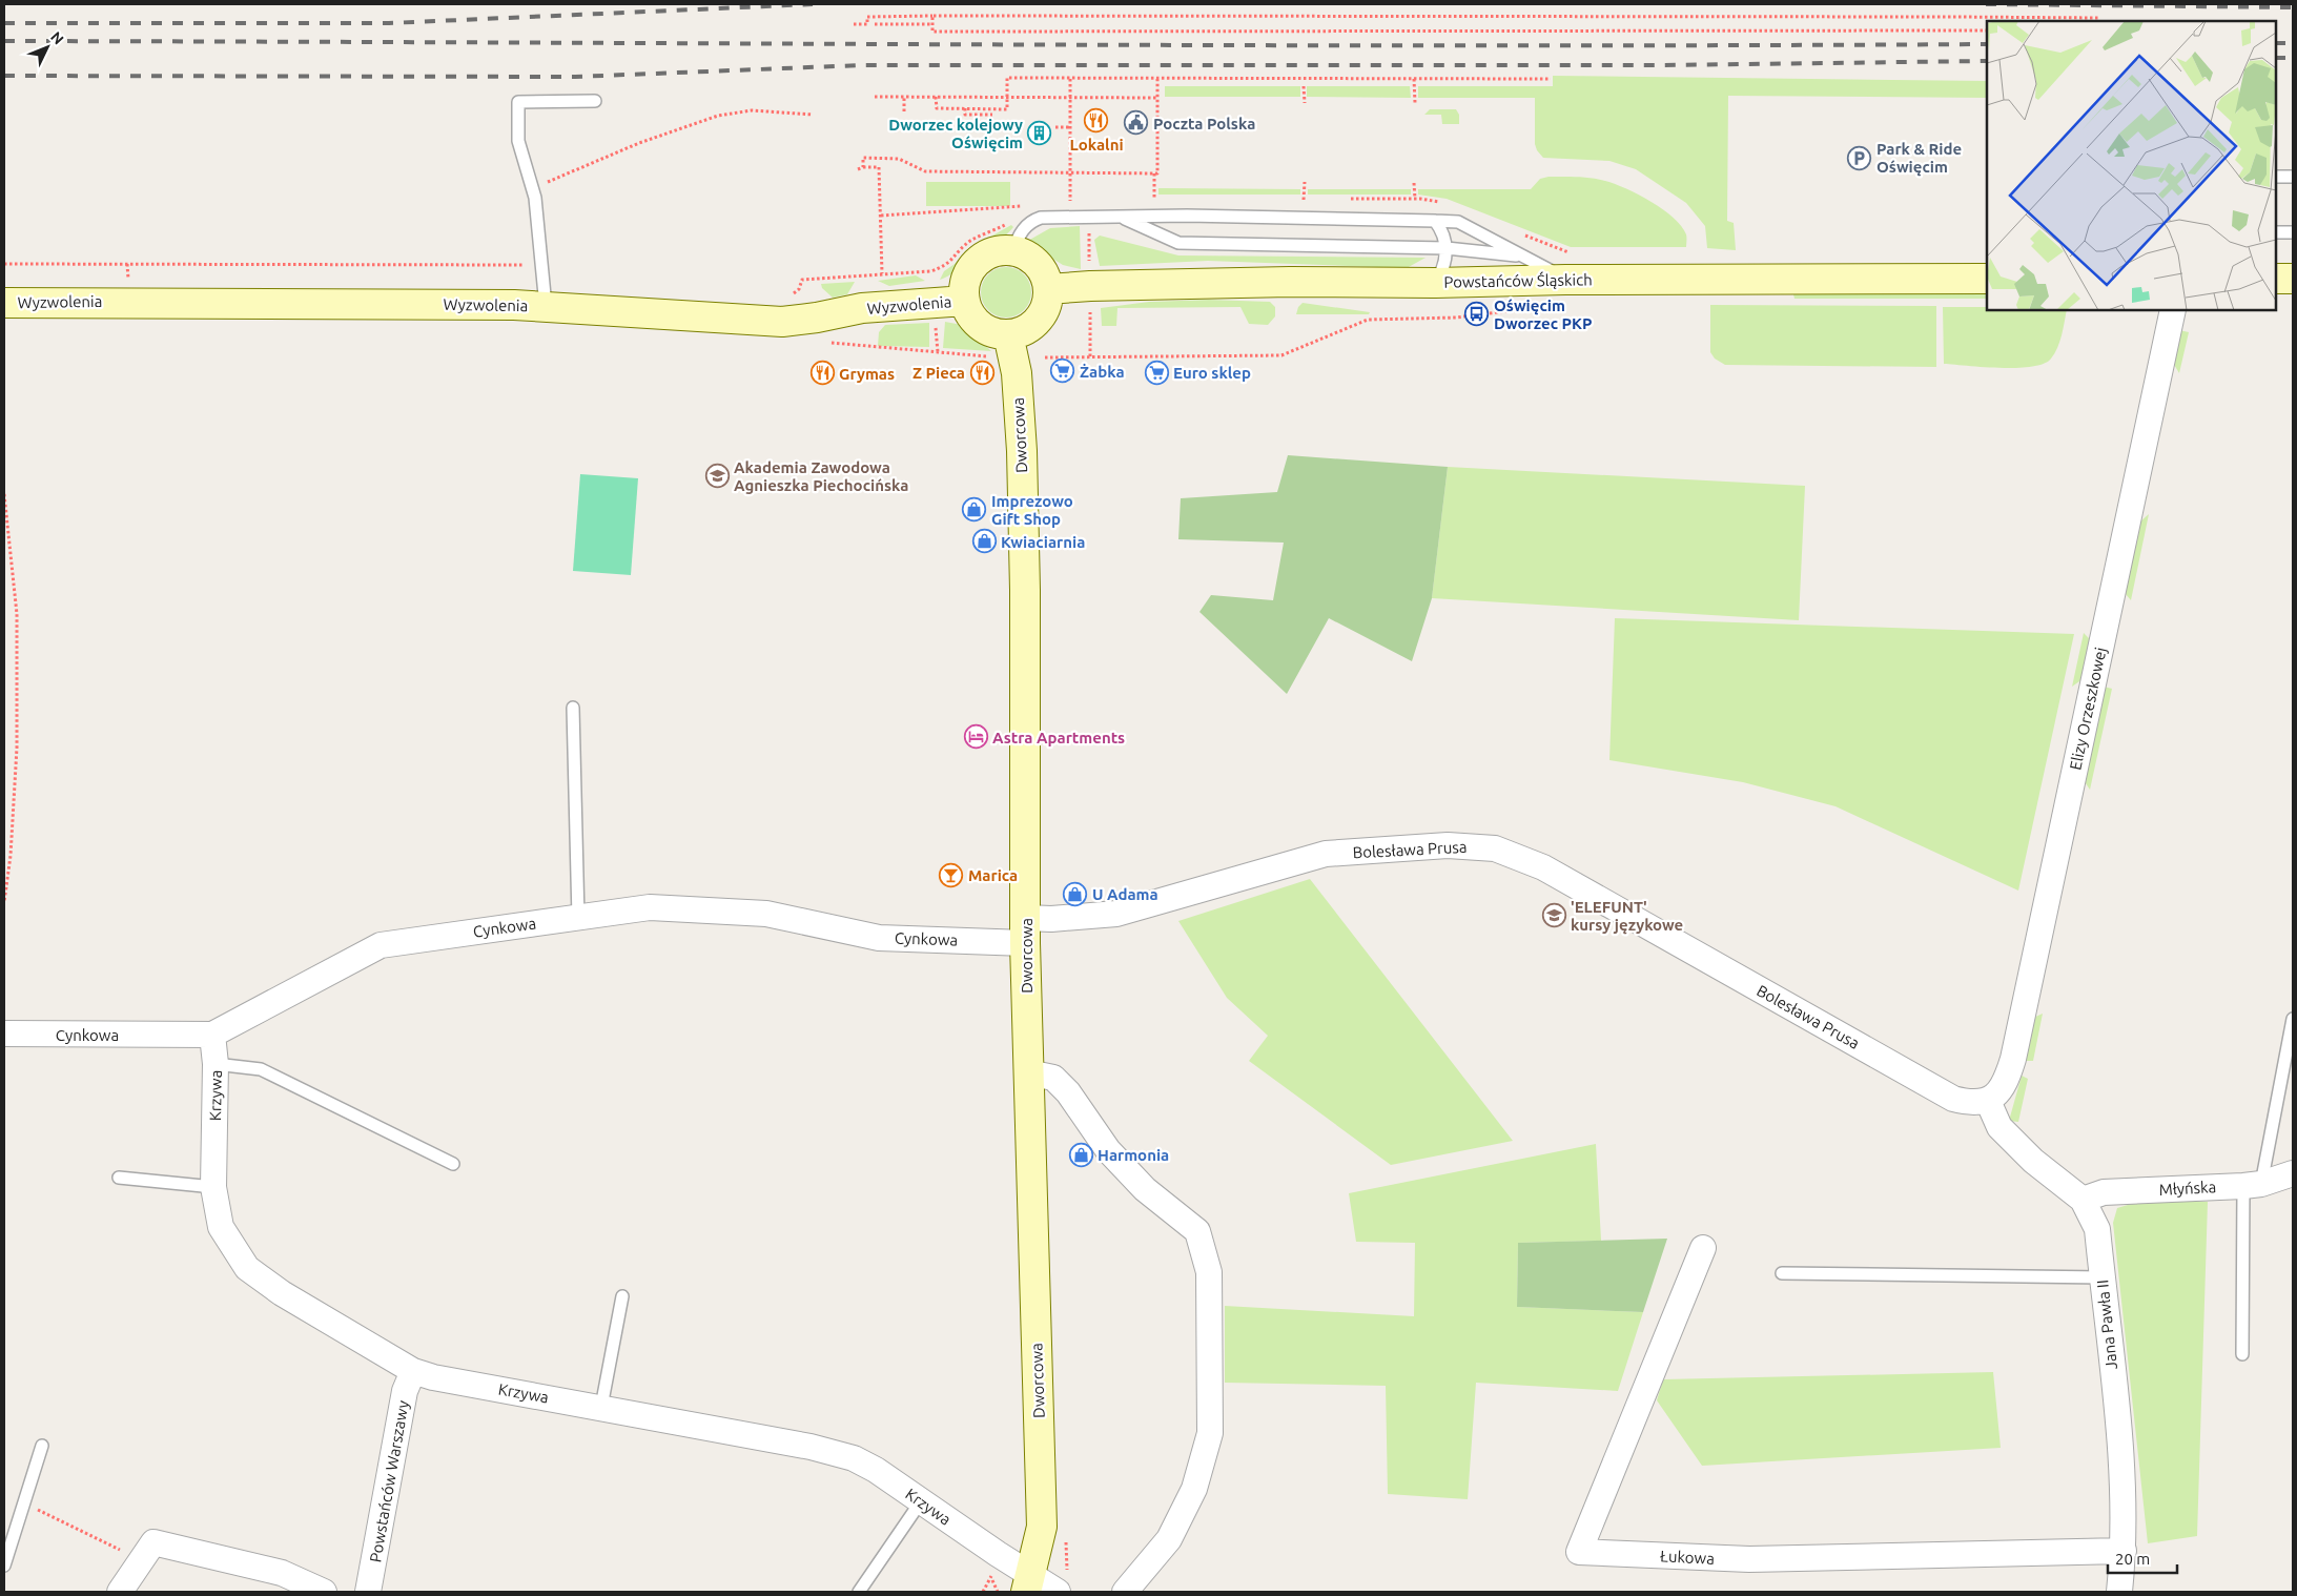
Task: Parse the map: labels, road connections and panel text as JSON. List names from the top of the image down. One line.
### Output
{"streets":{"street":["Powstańców Śląskich","Wyzwolenia","Dworcowa","Elizy Orzeszkowej","Bolesława Prusa","Cynkowa","Krzywa","Młyńska","Jana Pawła II","Powstańców Warszawy","Łukowa"]},"crossings":[["Powstańców Śląskich","Wyzwolenia"],["Powstańców Śląskich","Dworcowa"],["Wyzwolenia","Dworcowa"],["Dworcowa","Bolesława Prusa"],["Dworcowa","Cynkowa"],["Dworcowa","Krzywa"],["Elizy Orzeszkowej","Bolesława Prusa"],["Elizy Orzeszkowej","Jana Pawła II"],["Bolesława Prusa","Cynkowa"],["Bolesława Prusa","Jana Pawła II"],["Cynkowa","Krzywa"],["Krzywa","Powstańców Warszawy"],["Młyńska","Jana Pawła II"],["Jana Pawła II","Łukowa"]],"places":{"restaurant":["Lokalni","Z Pieca","Grymas"],"public building":["Poczta Polska"],"building":["Dworzec kolejowy Oświęcim"],"parking":["Park & Ride Oświęcim"],"bus stop":["Oświęcim Dworzec PKP"],"supermarket":["Żabka","Euro sklep"],"school or university":["Akademia Zawodowa Agnieszka Piechocińska","'ELEFUNT' kursy językowe"],"shop":["Imprezowo Gift Shop","Kwiaciarnia","U Adama","Harmonia"],"hotel":["Astra Apartments"],"bar":["Marica"]},"scale_bar":"20 m","north":"top right"}
